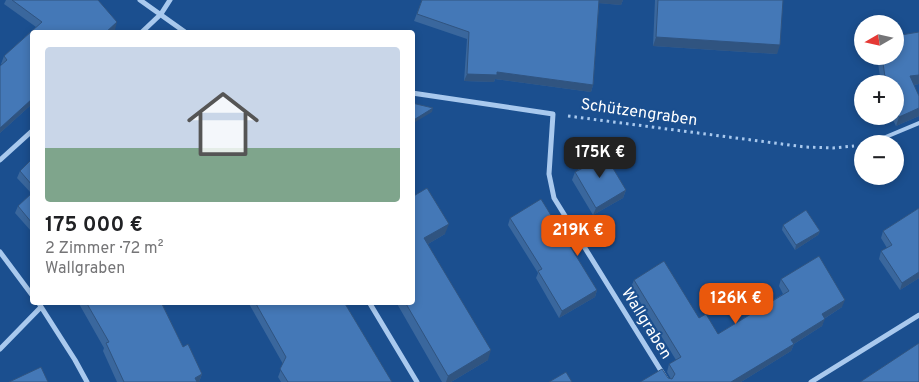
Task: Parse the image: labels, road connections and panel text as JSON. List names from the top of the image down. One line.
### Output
{"streets":{"street":["Wallgraben"],"path":["Schützengraben"]},"crossings":[["Schützengraben","Wallgraben"]],"north":"left","page":{"map_buttons":["+","−"],"list":[{"name":"175 000 €","note":"2 Zimmer · 72 m² · Wallgraben"}],"price":["175K €","219K €","126K €"]}}
